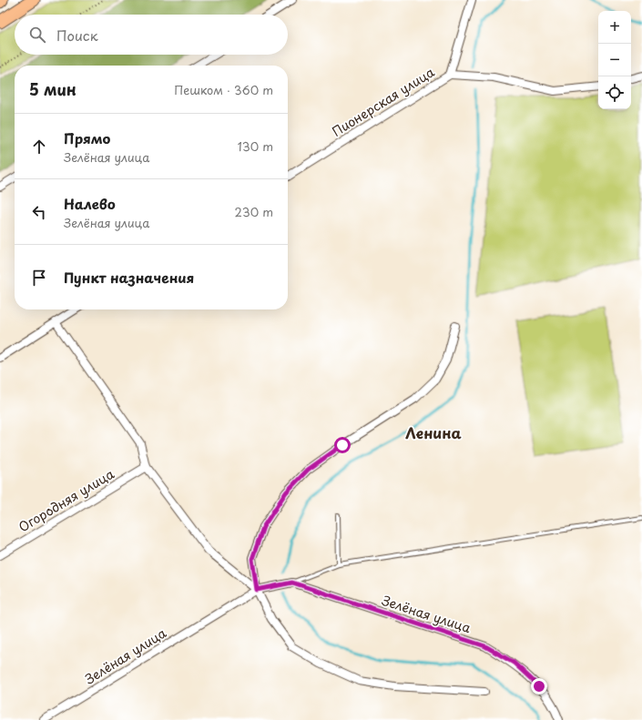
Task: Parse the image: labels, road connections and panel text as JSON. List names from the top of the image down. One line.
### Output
{"streets":{"street":["Пионерская улица","Огородняя улица","Зелёная улица"]},"districts":["Ленина"],"page":{"map_buttons":["+","−"],"search":"Поиск","heading":["5 мин","Пешком · 360 m"],"list":[["Прямо","Зелёная улица","130 m"],["Налево","Зелёная улица","230 m"],"Пункт назначения"]}}
